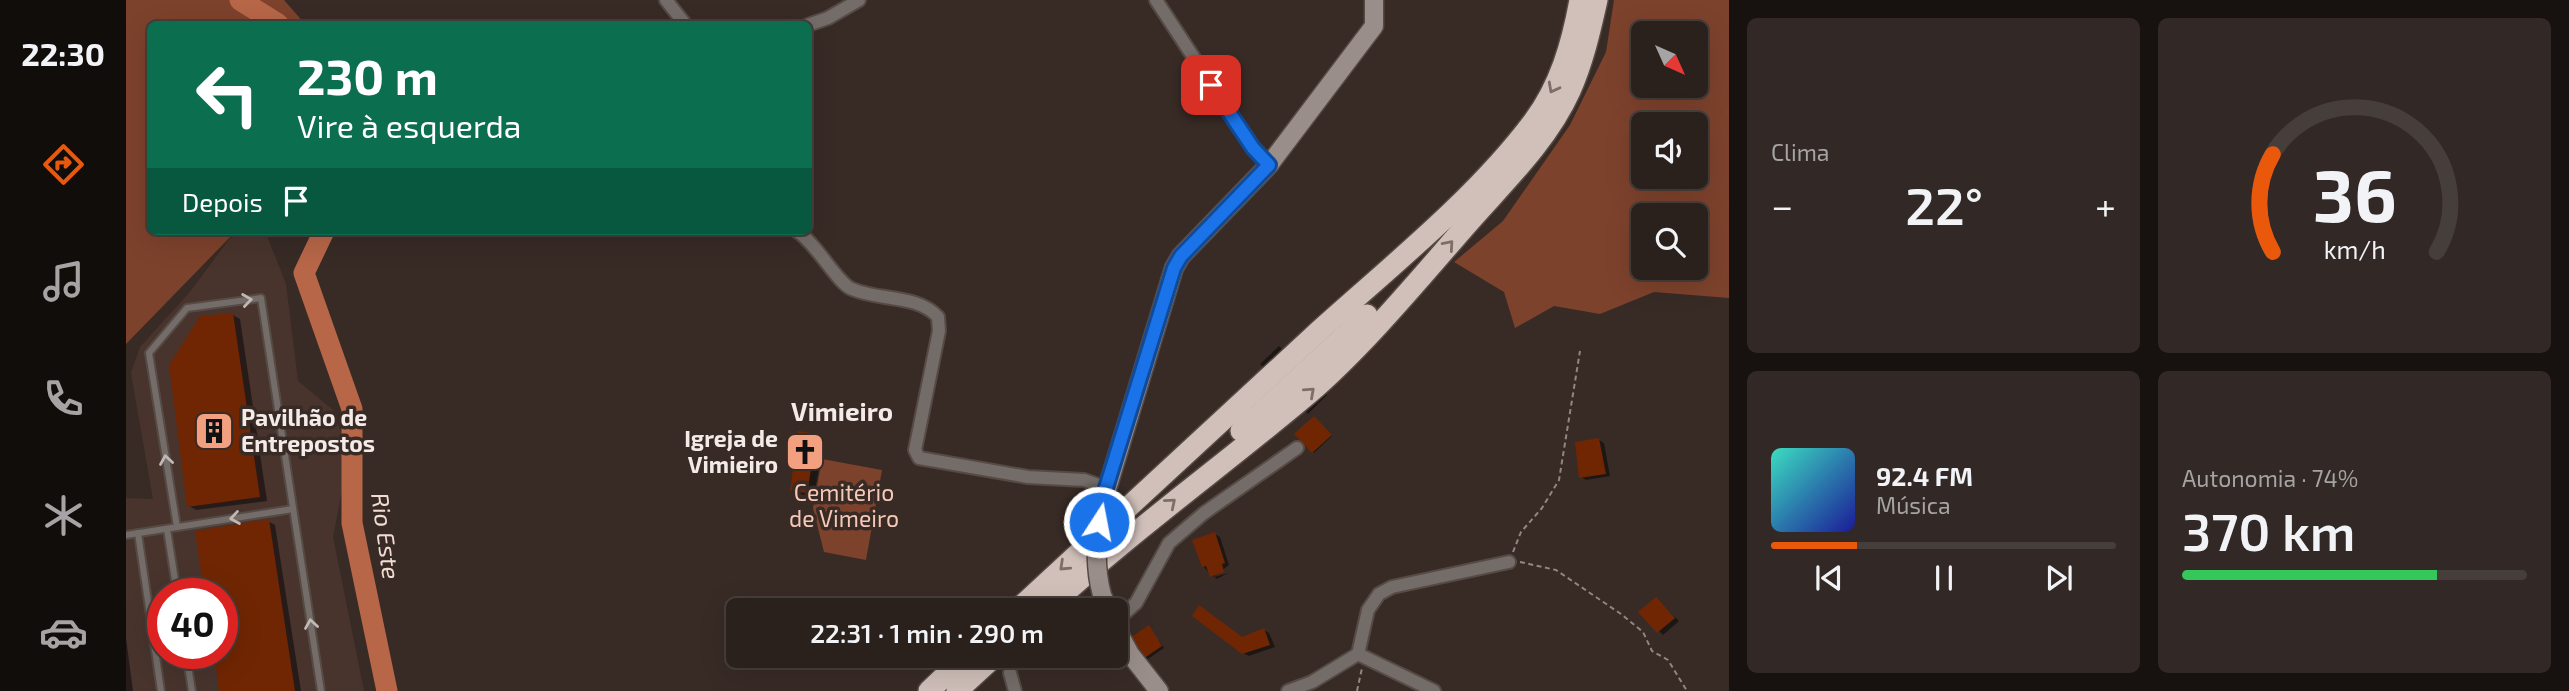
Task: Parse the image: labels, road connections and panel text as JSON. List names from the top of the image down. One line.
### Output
{"districts":["Vimieiro"],"water":["Rio Este"],"parks":["Cemitério de Vimeiro"],"places":{"building":["Pavilhão de Entrepostos"],"church":["Igreja de Vimieiro"]},"north":"bottom right","page":{"tabs":"22:30","tile":["Clima",["Autonomia · 74%","370 km"]],"turn":["230 m","Vire à esquerda"],"then":"Depois","heat":["−","22°","+"],"song":["92.4 FM","Música"],"limit":"40","trip":"22:31 · 1 min · 290 m","gauge":["36","km/h"]}}
